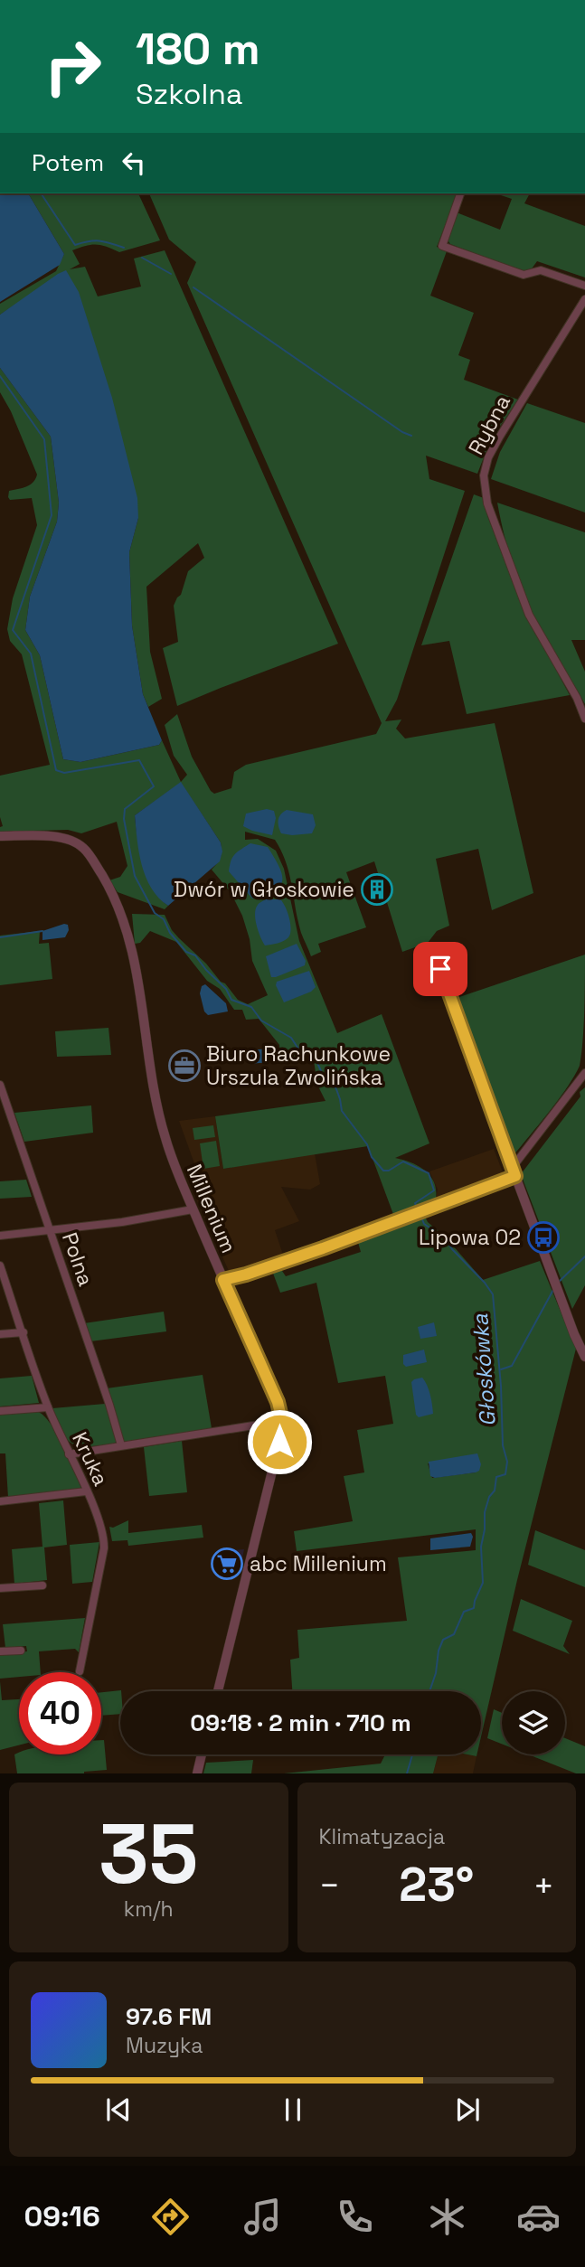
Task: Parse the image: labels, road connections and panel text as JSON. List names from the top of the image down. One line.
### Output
{"streets":{"street":["Rybna","Millenium","Polna","Kruka"]},"water":["Głoskówka"],"places":{"building":["Dwór w Głoskowie"],"office":["Biuro Rachunkowe Urszula Zwolińska"],"bus stop":["Lipowa 02"],"supermarket":["abc Millenium"]},"page":{"turn":["180 m","Szkolna"],"then":"Potem","limit":"40","trip":"09:18 · 2 min · 710 m","tile":[["35","km/h"],"Klimatyzacja"],"heat":["−","23°","+"],"song":["97.6 FM","Muzyka"],"tabs":"09:16"}}
